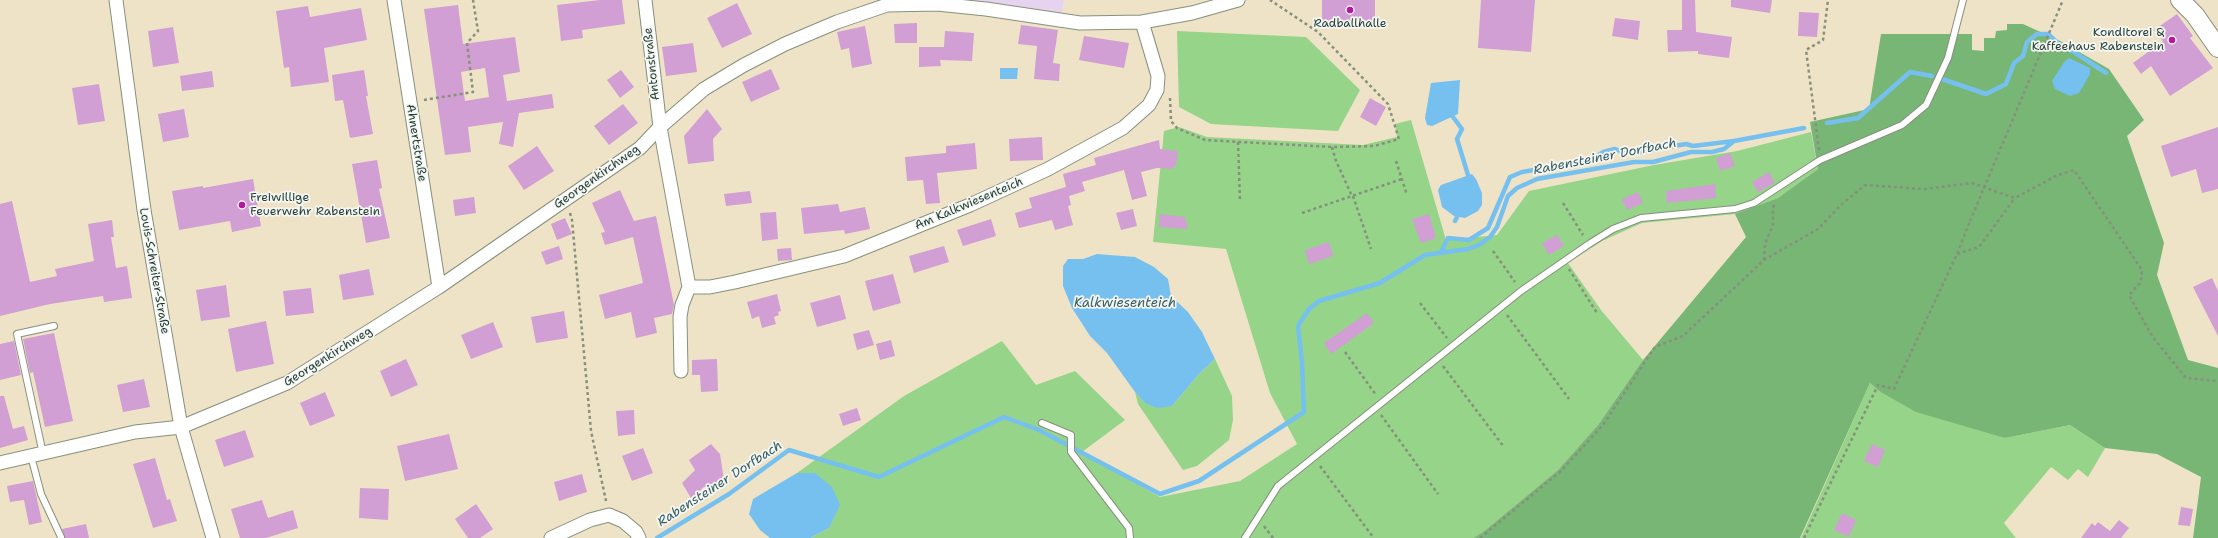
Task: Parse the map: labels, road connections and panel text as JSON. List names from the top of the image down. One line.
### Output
{"streets":{"street":["Antonstraße","Ahnertstraße","Georgenkirchweg","Am Kalkwiesenteich","Louis-Schreiter-Straße"]},"crossings":[["Antonstraße","Georgenkirchweg"],["Ahnertstraße","Georgenkirchweg"],["Georgenkirchweg","Am Kalkwiesenteich"],["Georgenkirchweg","Louis-Schreiter-Straße"]],"water":["Rabensteiner Dorfbach","Kalkwiesenteich"],"places":["Radballhalle","Konditorei & Kaffeehaus Rabenstein","Freiwillige Feuerwehr Rabenstein"]}
